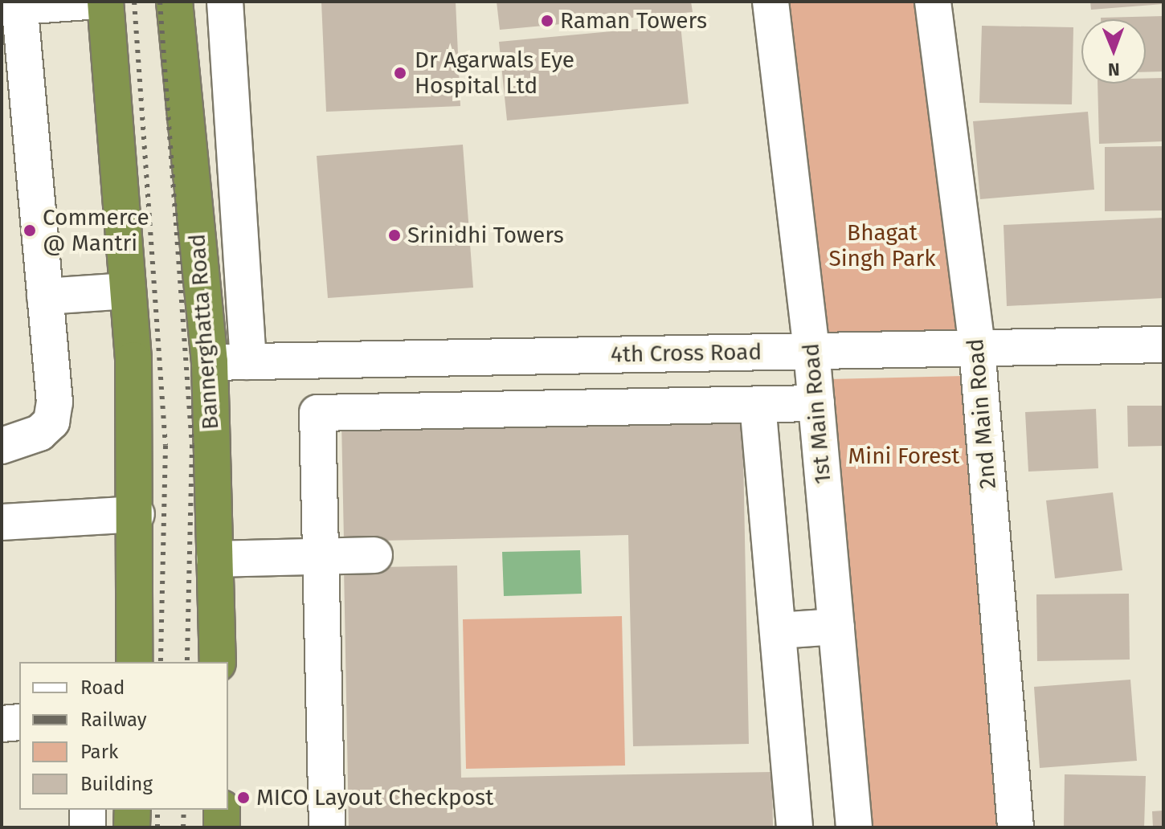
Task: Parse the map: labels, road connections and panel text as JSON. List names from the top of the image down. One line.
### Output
{"streets":{"highway":["Bannerghatta Road"],"street":["4th Cross Road","1st Main Road","2nd Main Road"]},"crossings":[["Bannerghatta Road","4th Cross Road"],["4th Cross Road","1st Main Road"],["4th Cross Road","2nd Main Road"]],"parks":["Bhagat Singh Park","Mini Forest"],"places":["Raman Towers","Dr Agarwals Eye Hospital Ltd","Commerce @ Mantri","Srinidhi Towers","MICO Layout Checkpost"],"legend":["Road","Railway","Park","Building"],"north":"bottom"}
